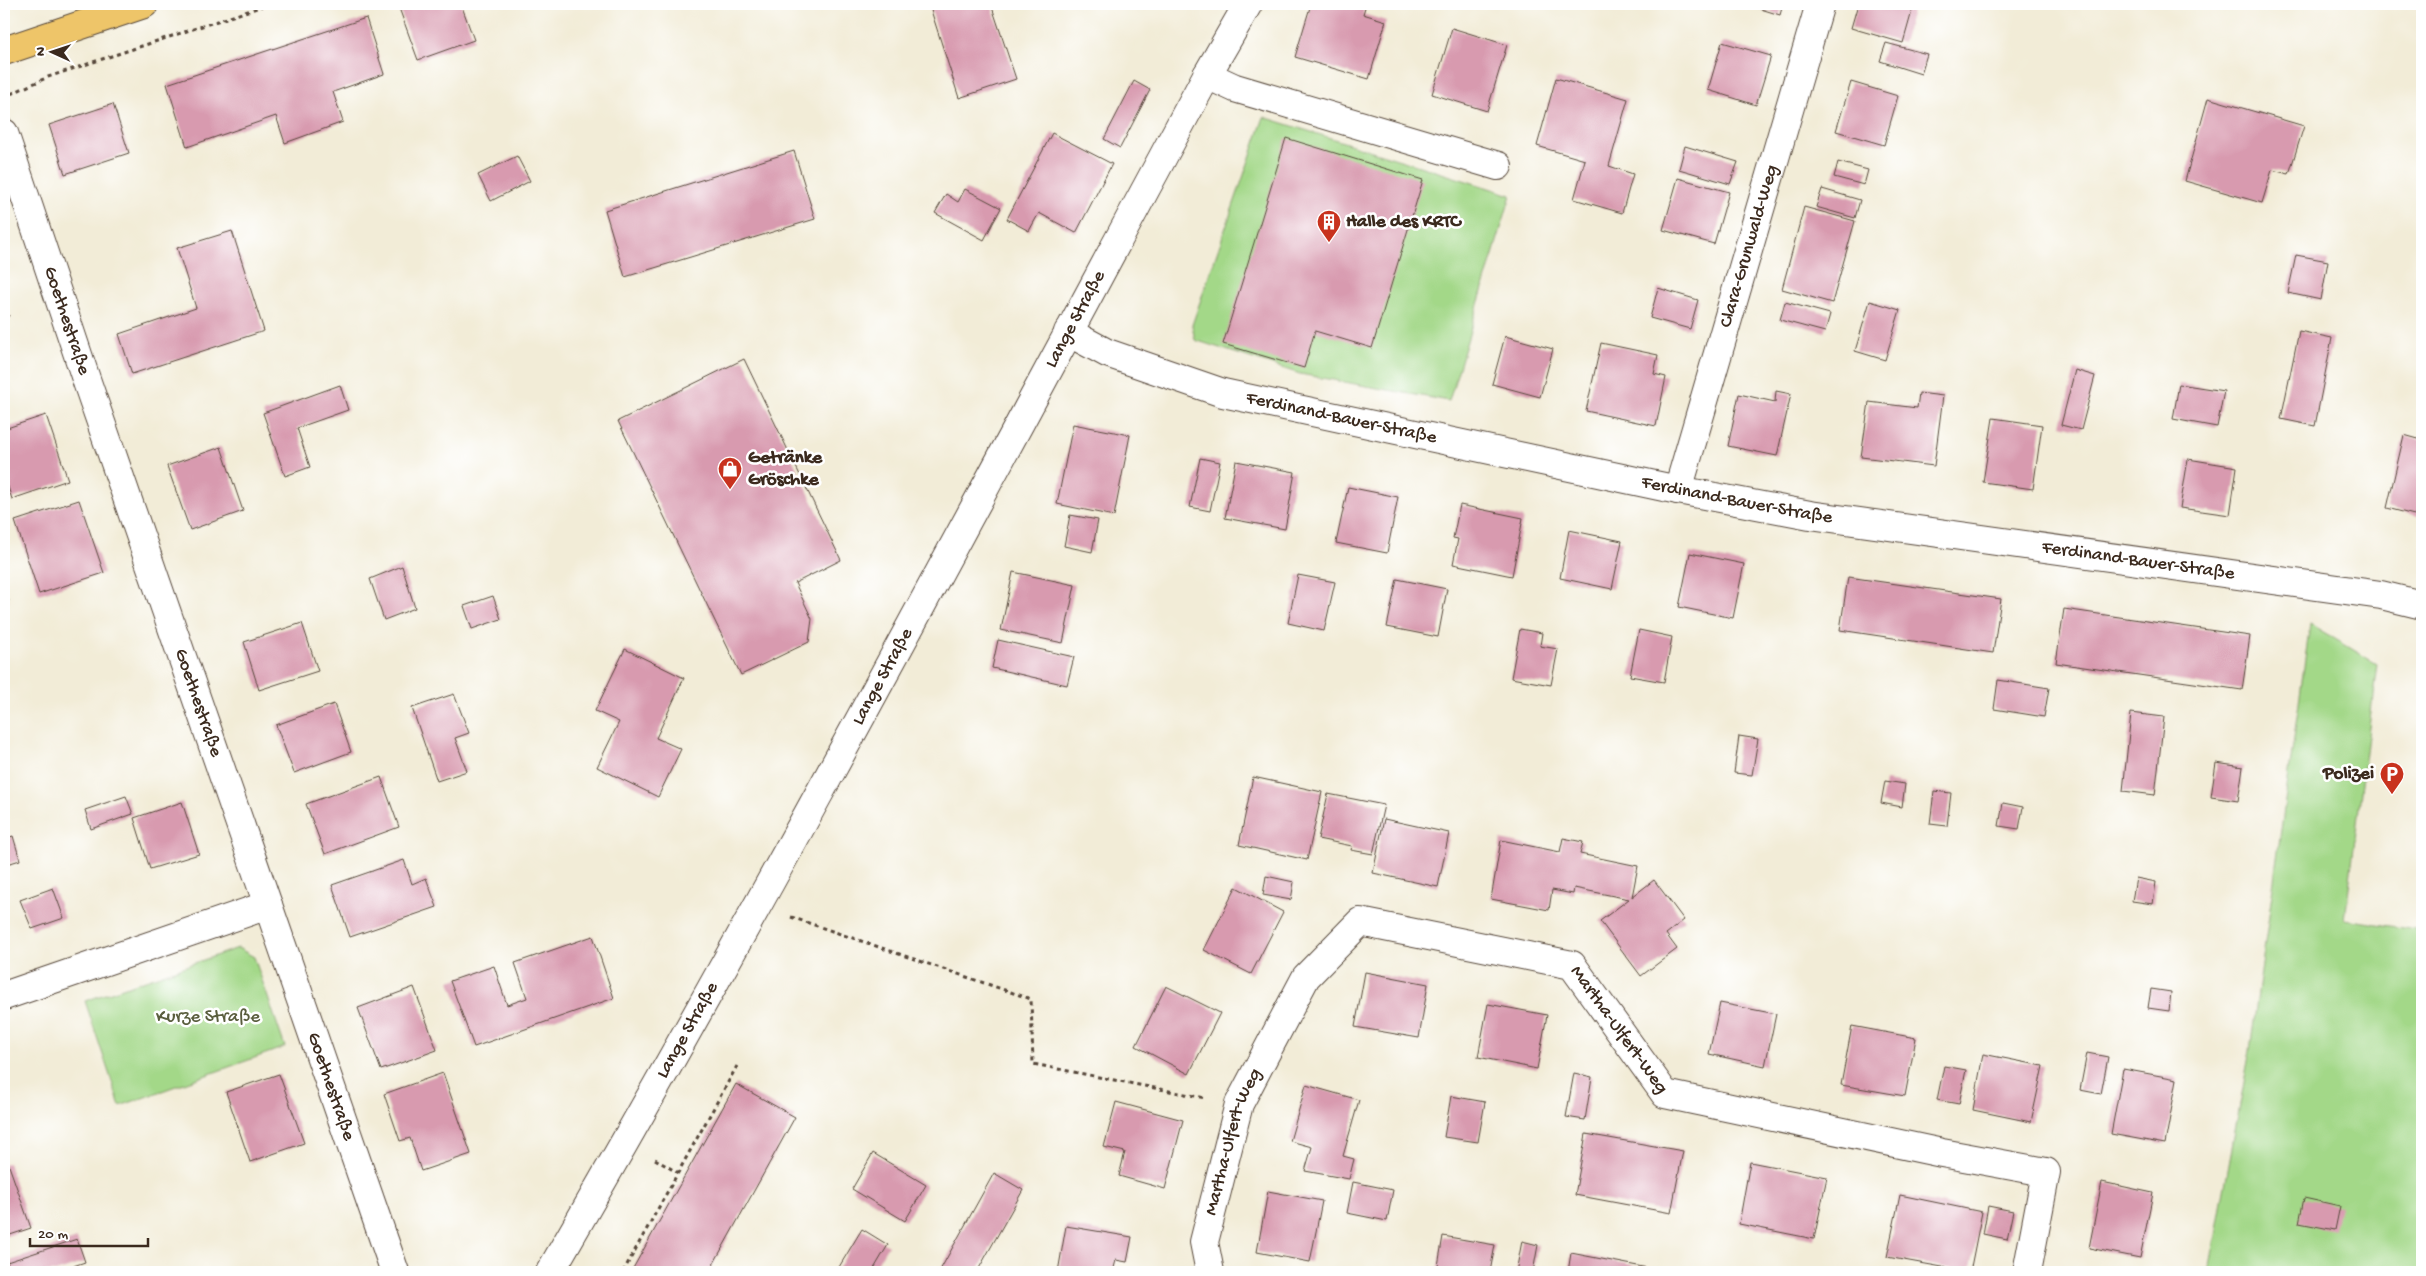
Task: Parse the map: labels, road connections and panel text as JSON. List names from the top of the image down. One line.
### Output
{"streets":{"street":["Clara-Grunwald-Weg","Goethestraße","Lange Straße","Ferdinand-Bauer-Straße","Martha-Ulfert-Weg"]},"crossings":[["Clara-Grunwald-Weg","Ferdinand-Bauer-Straße"],["Lange Straße","Ferdinand-Bauer-Straße"]],"parks":["Kurze Straße"],"places":{"building":["Halle des KRTC"],"shop":["Getränke Gröschke"],"parking":["Polizei"]},"scale_bar":"20 m","north":"left"}
